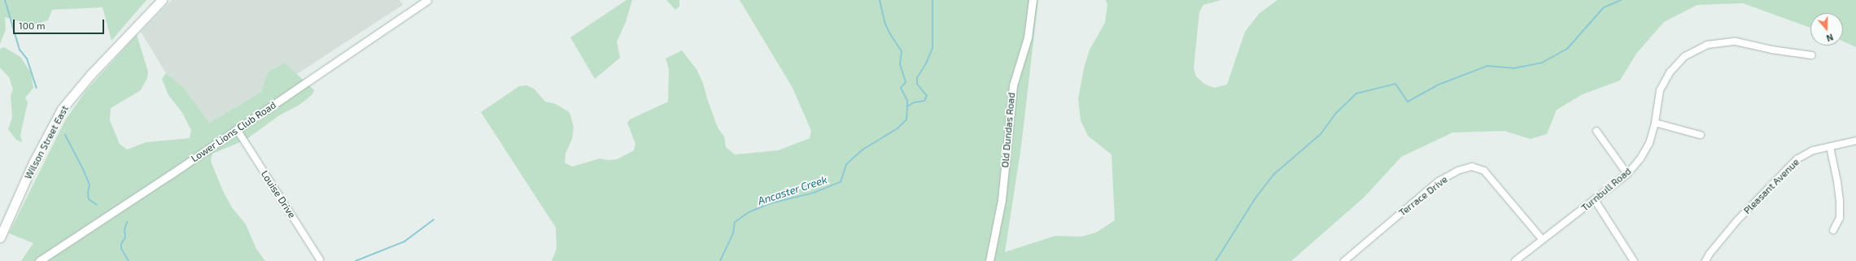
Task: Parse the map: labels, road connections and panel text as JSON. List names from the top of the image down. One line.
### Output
{"streets":{"main road":["Wilson Street East"],"street":["Old Dundas Road","Lower Lions Club Road","Pleasant Avenue","Turnbull Road","Louise Drive","Terrace Drive"]},"crossings":[["Lower Lions Club Road","Louise Drive"],["Turnbull Road","Terrace Drive"]],"water":["Ancaster Creek"],"scale_bar":"100 m","north":"bottom"}
